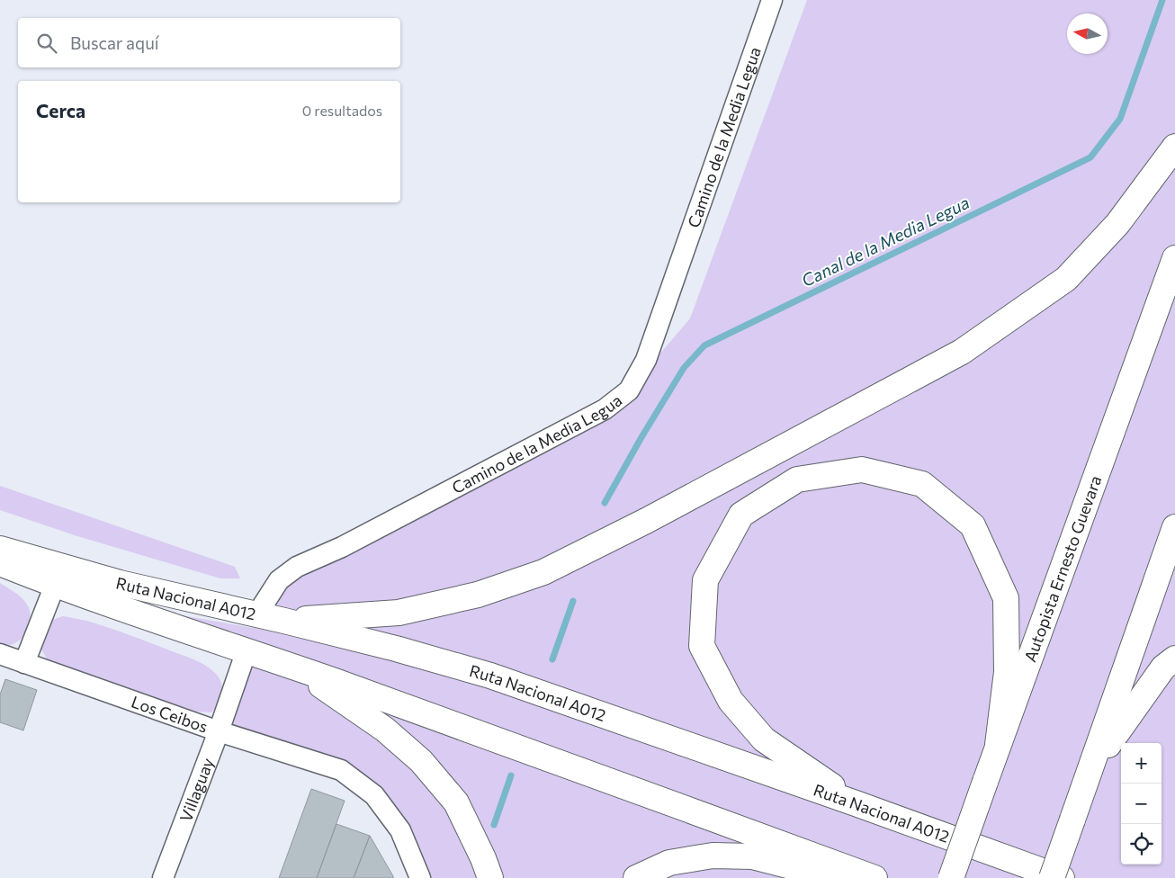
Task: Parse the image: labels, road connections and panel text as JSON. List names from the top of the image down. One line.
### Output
{"streets":{"highway":["Autopista Ernesto Guevara","Ruta Nacional A012"],"street":["Camino de la Media Legua","Los Ceibos","Villaguay"]},"crossings":[["Camino de la Media Legua","Ruta Nacional A012"],["Ruta Nacional A012","Villaguay"],["Los Ceibos","Villaguay"]],"water":["Canal de la Media Legua"],"north":"left","page":{"search":"Buscar aquí","heading":["Cerca","0 resultados"],"map_buttons":["+","−"]}}
